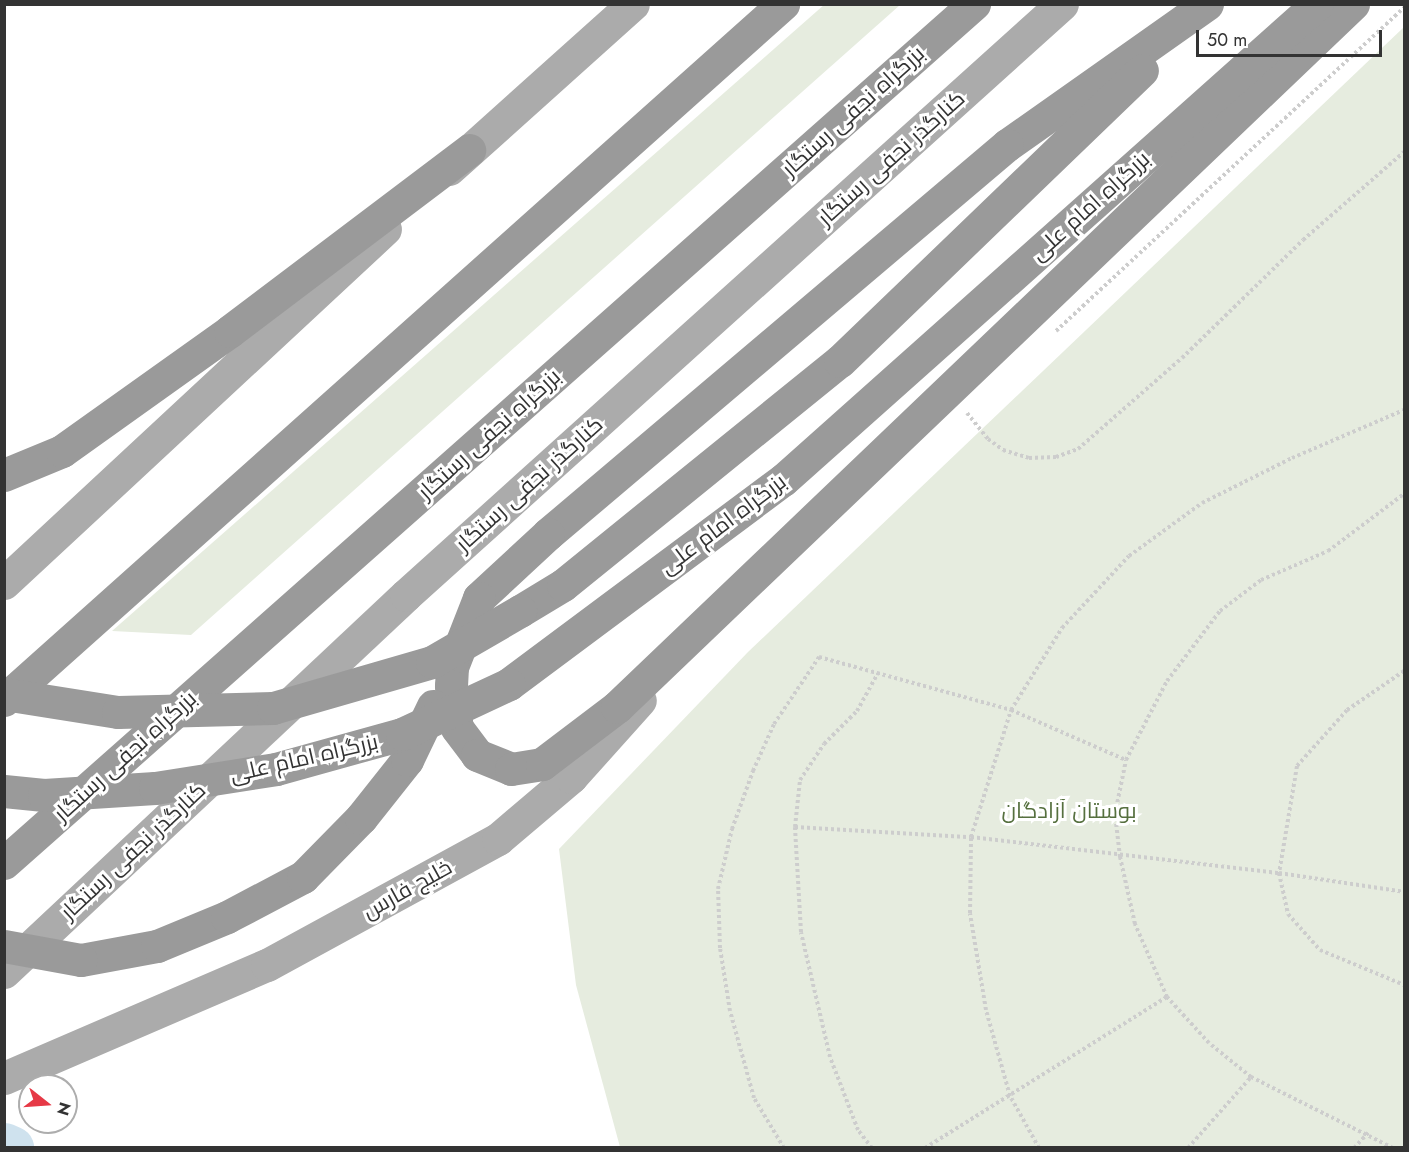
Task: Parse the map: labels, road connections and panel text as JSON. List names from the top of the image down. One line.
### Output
{"streets":{"highway":["بزرگراه نجفی رستگار","بزرگراه امام علی"],"main road":["کنارگذر نجفی رستگار","خلیج فارس"]},"parks":["بوستان آزادگان"],"scale_bar":"50 m","north":"right"}
